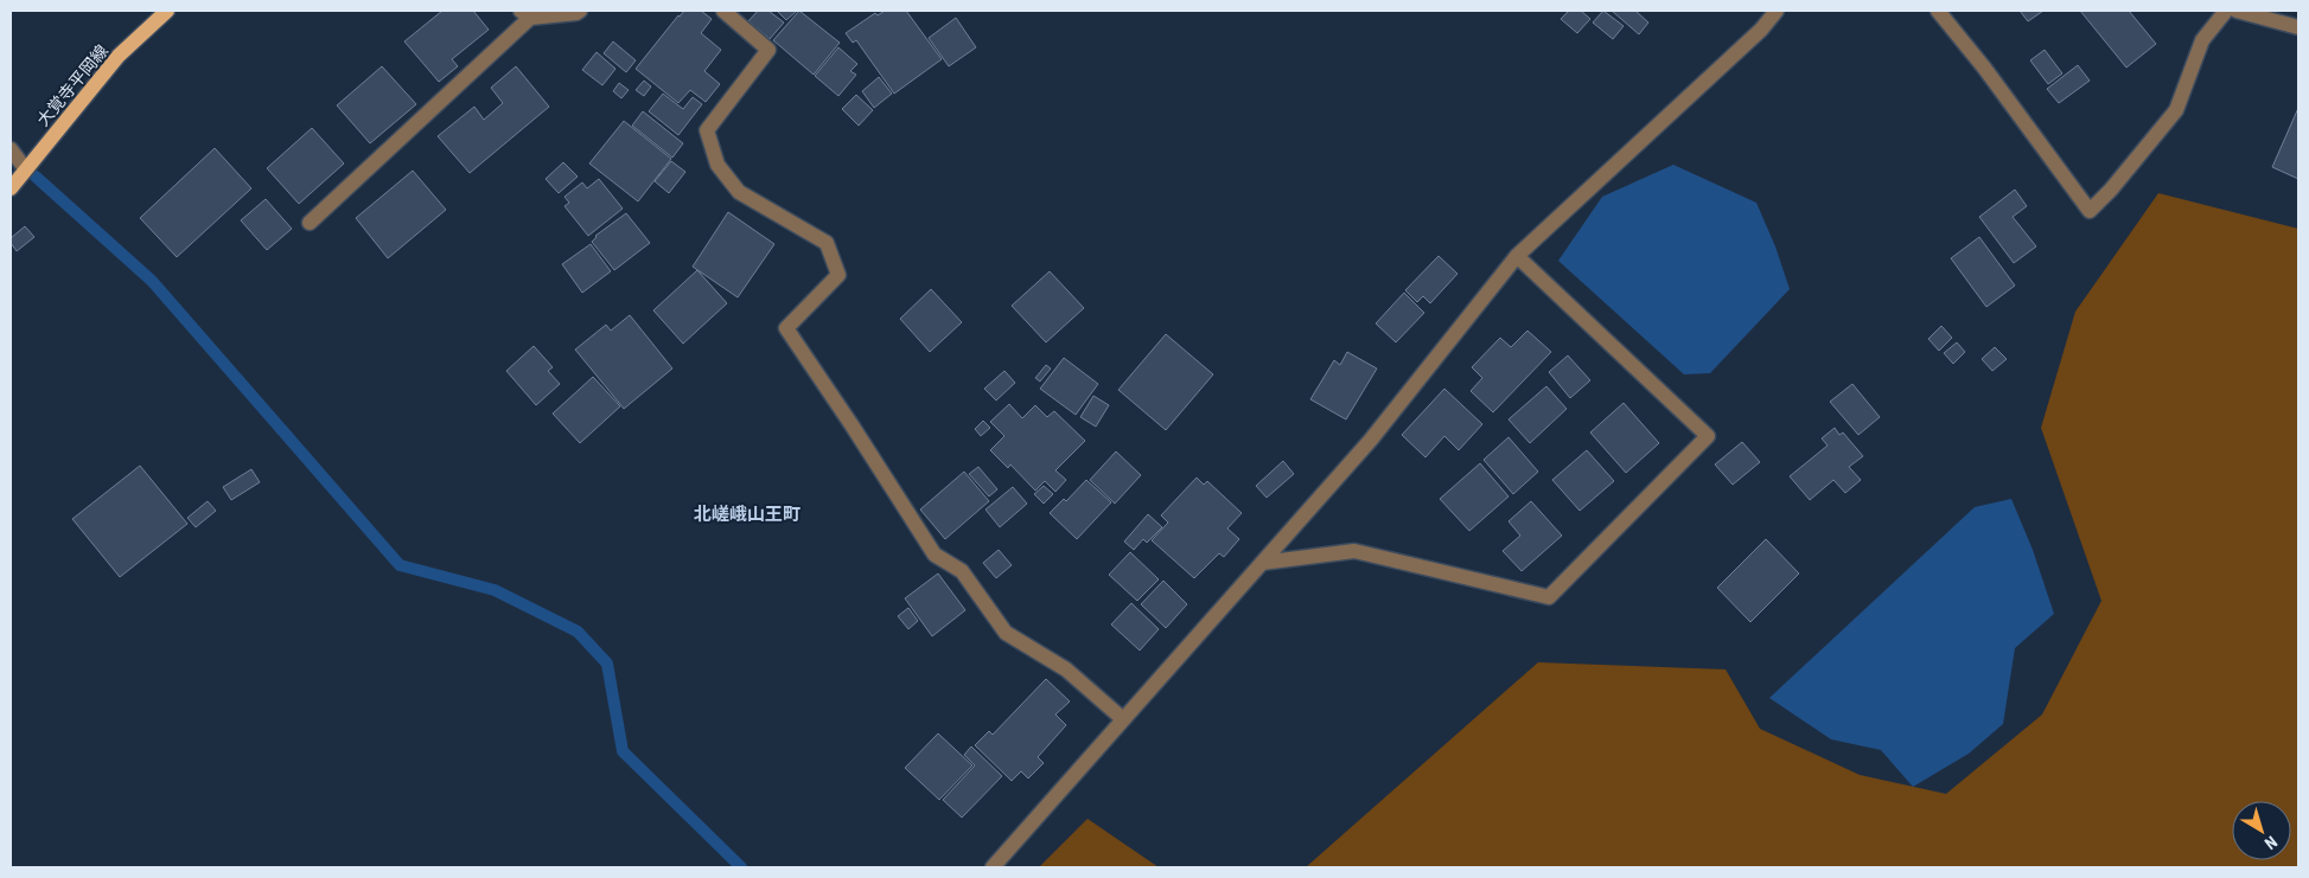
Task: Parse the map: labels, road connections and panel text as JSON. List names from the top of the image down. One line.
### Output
{"streets":{"main road":["大覚寺平岡線"]},"districts":["北嵯峨山王町"],"north":"bottom right"}
